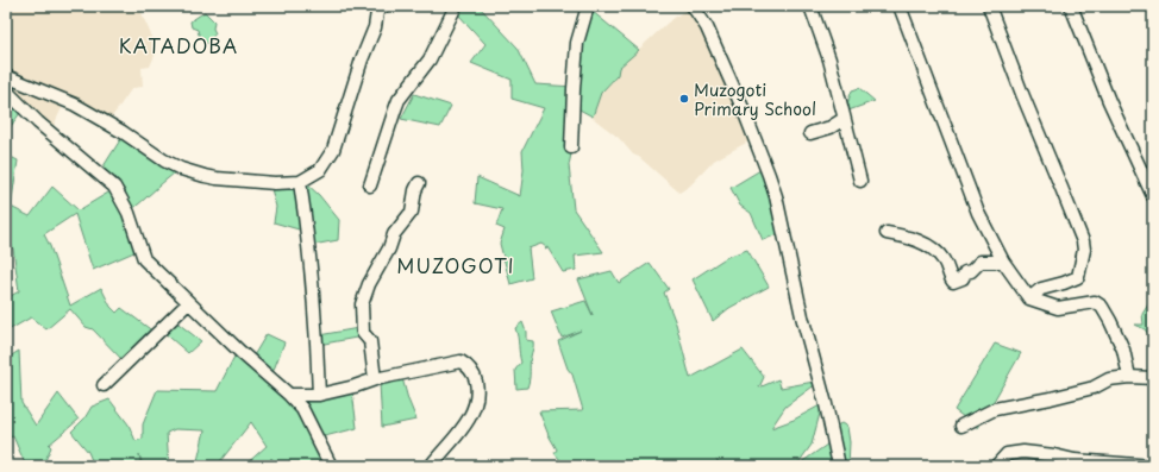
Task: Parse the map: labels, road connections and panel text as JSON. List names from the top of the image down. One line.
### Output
{"districts":["KATADOBA","MUZOGOTI"],"places":["Muzogoti Primary School"]}
